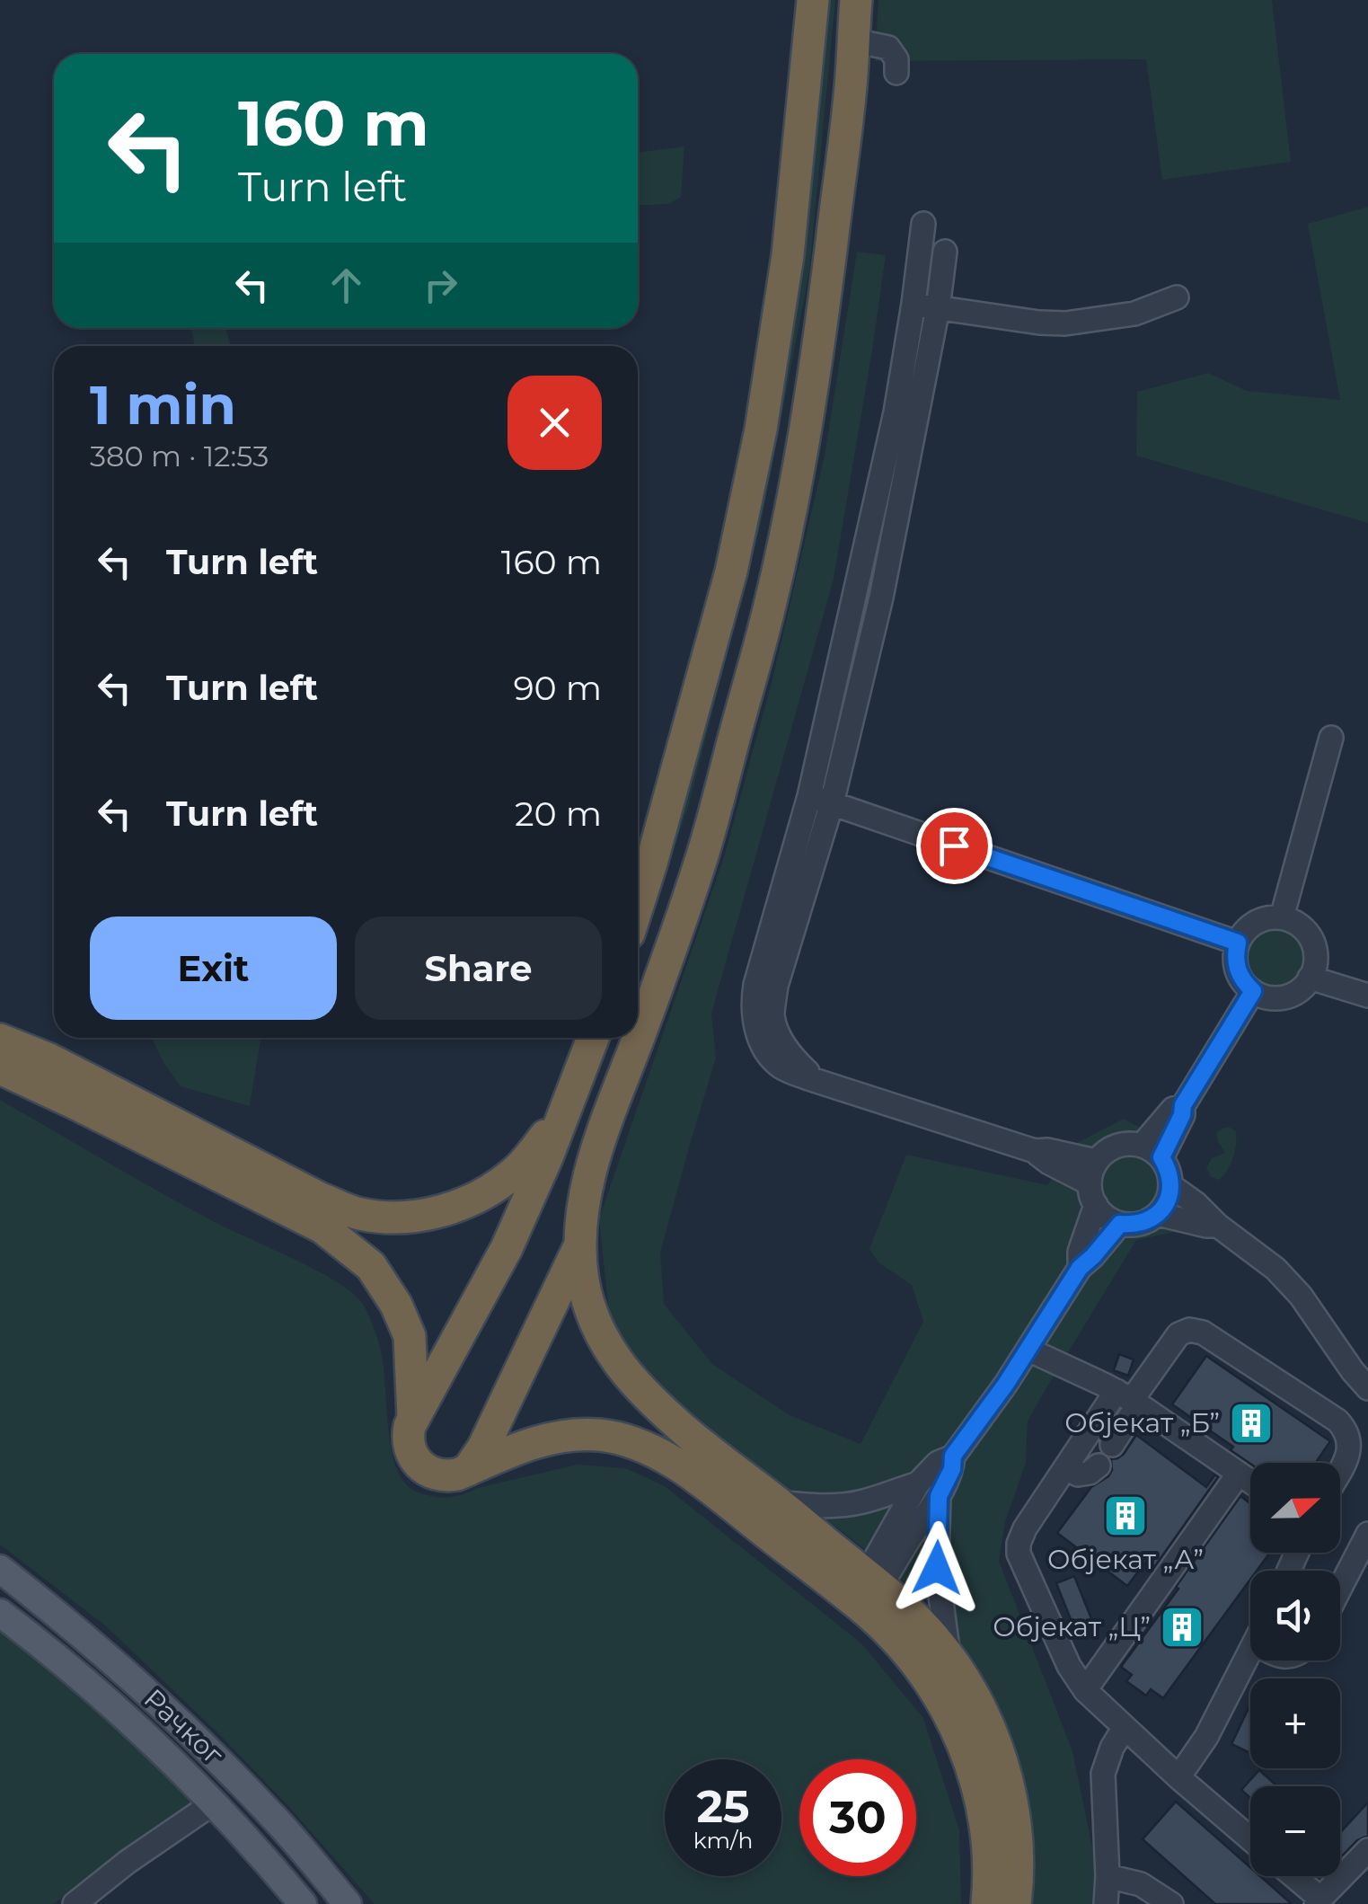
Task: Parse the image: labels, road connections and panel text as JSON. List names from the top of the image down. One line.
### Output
{"streets":{"main road":["Рачког"]},"places":{"building":["Објекат „Б”","Објекат „А”","Објекат „Ц”"]},"north":"right","page":{"turn":["160 m","Turn left"],"heading":["1 min","380 m · 12:53"],"list":[{"name":"Turn left","value":"160 m"},{"name":"Turn left","value":"90 m"},{"name":"Turn left","value":"20 m"}],"buttons":["Exit","Share"],"map_buttons":["+","−"],"speed":"25 km/h","limit":"30"}}
